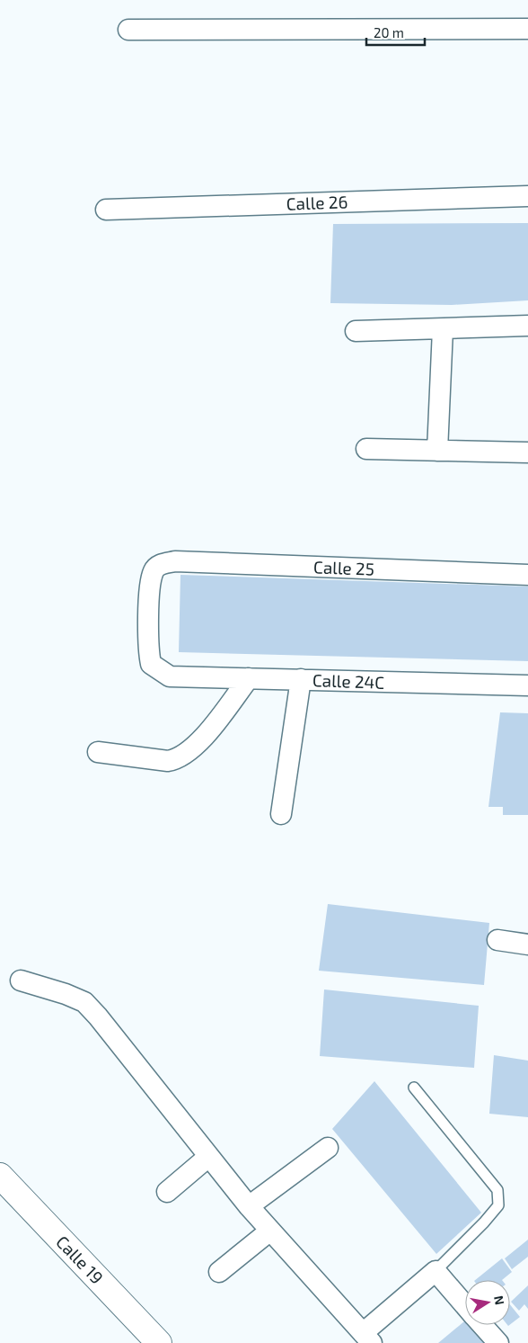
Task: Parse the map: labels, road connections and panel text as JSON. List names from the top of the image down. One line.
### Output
{"streets":{"main road":["Calle 19"],"street":["Calle 26","Calle 25","Calle 24C"]},"crossings":[["Calle 25","Calle 24C"]],"scale_bar":"20 m","north":"right"}
